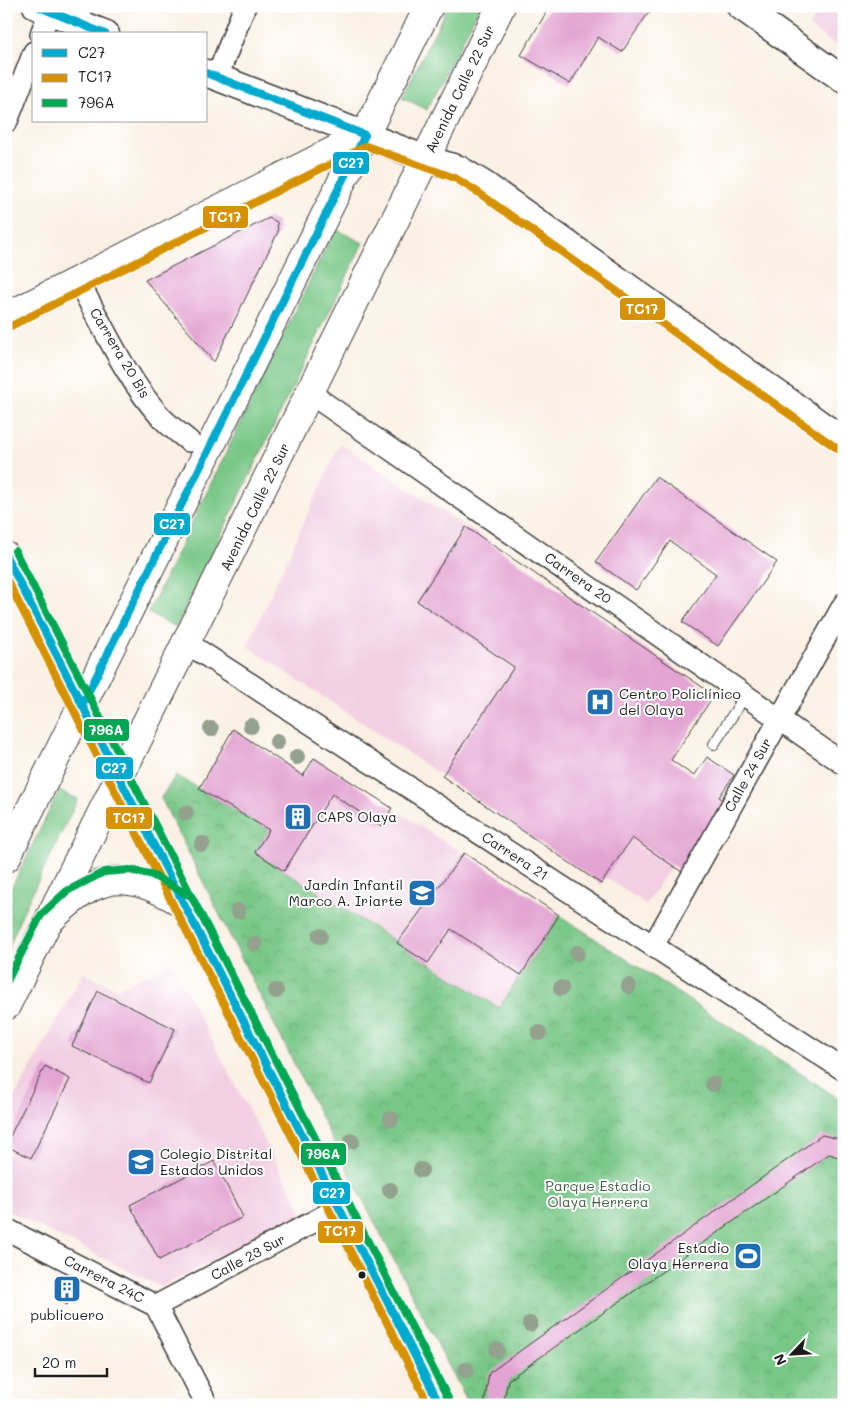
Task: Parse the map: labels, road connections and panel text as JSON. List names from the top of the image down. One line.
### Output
{"streets":{"main road":["Avenida Calle 22 Sur"],"street":["Carrera 20 Bis","Carrera 20","Calle 24 Sur","Carrera 21","Calle 23 Sur","Carrera 24C"]},"crossings":[["Avenida Calle 22 Sur","Carrera 20"],["Avenida Calle 22 Sur","Carrera 21"],["Carrera 20","Calle 24 Sur"],["Calle 24 Sur","Carrera 21"],["Calle 23 Sur","Carrera 24C"]],"parks":["Parque Estadio Olaya Herrera"],"places":{"hospital":["Centro Policlínico del Olaya"],"building":["CAPS Olaya","publicuero"],"school or university":["Jardín Infantil Marco A. Iriarte","Colegio Distrital Estados Unidos"],"sports":["Estadio Olaya Herrera"]},"lines":["transit line C27","transit line TC17","transit line 796A"],"legend":["C27","TC17","796A"],"scale_bar":"20 m","north":"bottom left"}
